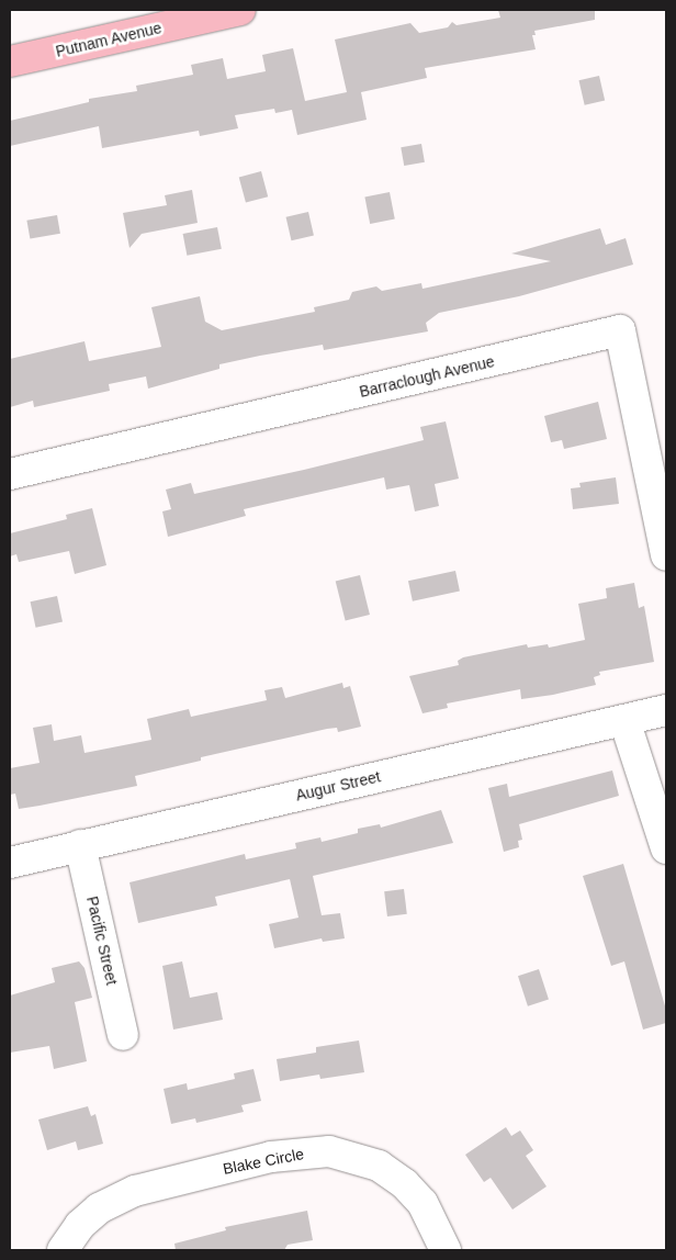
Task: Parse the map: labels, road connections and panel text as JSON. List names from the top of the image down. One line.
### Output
{"streets":{"main road":["Putnam Avenue"],"street":["Barraclough Avenue","Augur Street","Pacific Street","Blake Circle"]},"crossings":[["Augur Street","Pacific Street"]]}
